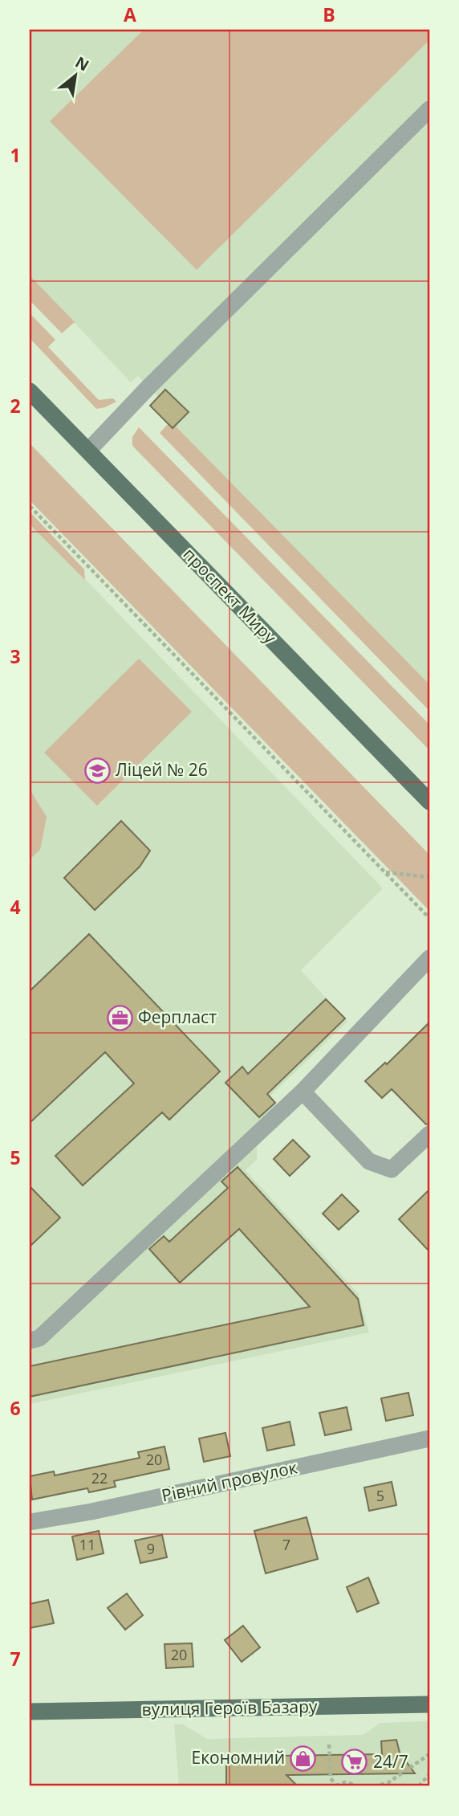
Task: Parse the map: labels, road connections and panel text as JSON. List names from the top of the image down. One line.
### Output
{"streets":{"main road":["проспект Миру","вулиця Героїв Базару"],"street":["Рівний провулок"]},"places":{"school or university":["Ліцей № 26"],"office":["Ферпласт"],"shop":["Економний"],"supermarket":["24/7"]},"house_numbers":["20","22","5","11","7","9","20"],"north":"top right","grid":{"columns":["A","B"],"rows":["1","2","3","4","5","6","7"]}}
